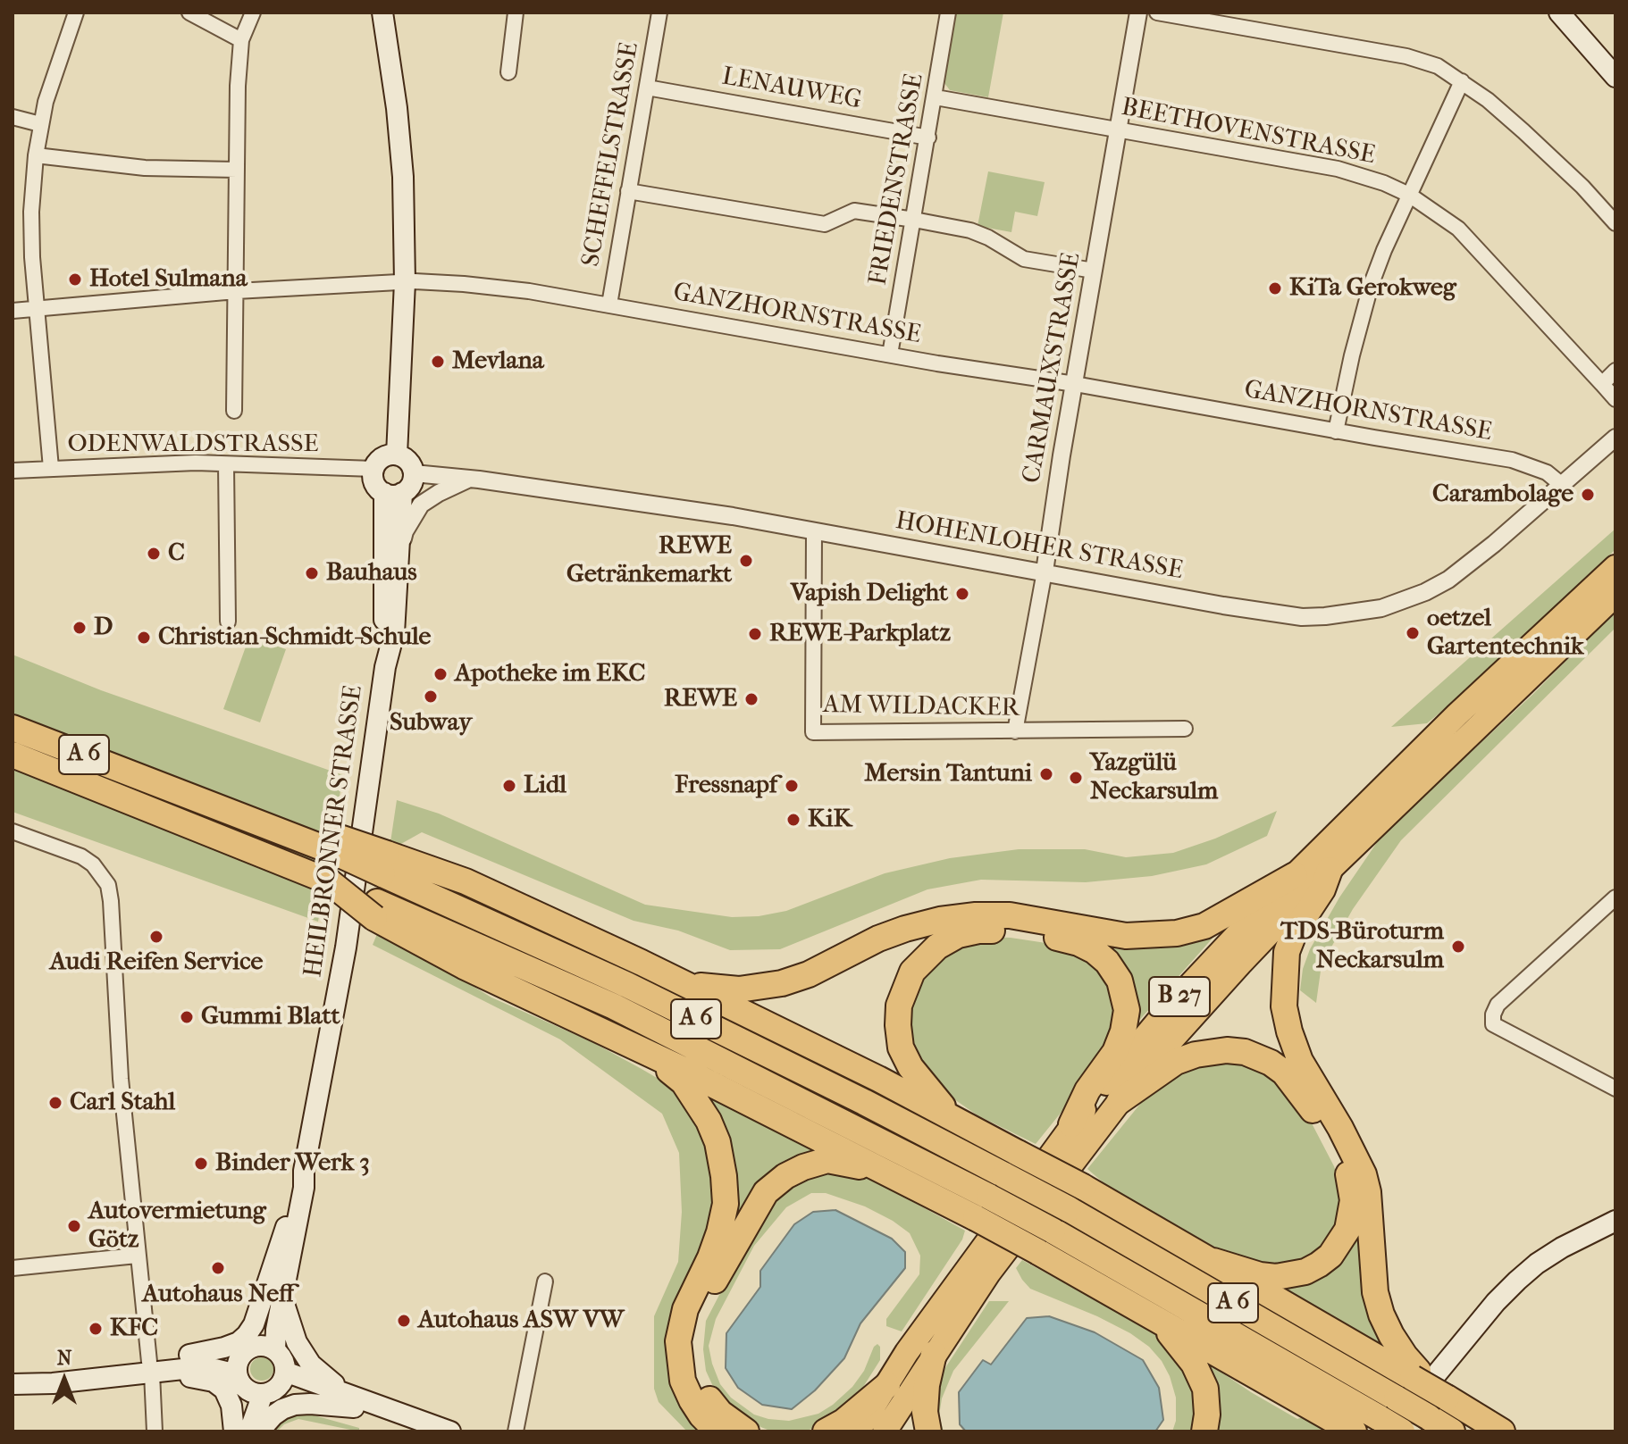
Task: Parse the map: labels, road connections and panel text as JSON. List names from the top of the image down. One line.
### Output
{"streets":{"highway":["A 6","B 27"],"main road":["HEILBRONNER STRASSE"],"street":["LENAUWEG","BEETHOVENSTRASSE","SCHEFFELSTRASSE","FRIEDENSTRASSE","GANZHORNSTRASSE","CARMAUXSTRASSE","ODENWALDSTRASSE","HOHENLOHER STRASSE","AM WILDACKER"]},"crossings":[["LENAUWEG","SCHEFFELSTRASSE"],["LENAUWEG","FRIEDENSTRASSE"],["BEETHOVENSTRASSE","FRIEDENSTRASSE"],["BEETHOVENSTRASSE","CARMAUXSTRASSE"],["SCHEFFELSTRASSE","GANZHORNSTRASSE"],["FRIEDENSTRASSE","GANZHORNSTRASSE"],["GANZHORNSTRASSE","CARMAUXSTRASSE"],["GANZHORNSTRASSE","HOHENLOHER STRASSE"],["CARMAUXSTRASSE","HOHENLOHER STRASSE"],["CARMAUXSTRASSE","AM WILDACKER"],["ODENWALDSTRASSE","HOHENLOHER STRASSE"],["ODENWALDSTRASSE","HEILBRONNER STRASSE"],["HOHENLOHER STRASSE","AM WILDACKER"],["HOHENLOHER STRASSE","HEILBRONNER STRASSE"]],"places":["Hotel Sulmana","KiTa Gerokweg","Mevlana","Carambolage","C","REWE Getränkemarkt","Bauhaus","Vapish Delight","D","oetzel Gartentechnik","REWE-Parkplatz","Christian-Schmidt-Schule","Apotheke im EKC","Subway","REWE","Mersin Tantuni","Yazgülü Neckarsulm","Lidl","Fressnapf","KiK","Audi Reifen Service","TDS-Büroturm Neckarsulm","Gummi Blatt","Carl Stahl","Binder Werk 3","Autovermietung Götz","Autohaus Neff","Autohaus ASW VW","KFC"],"north":"top"}
